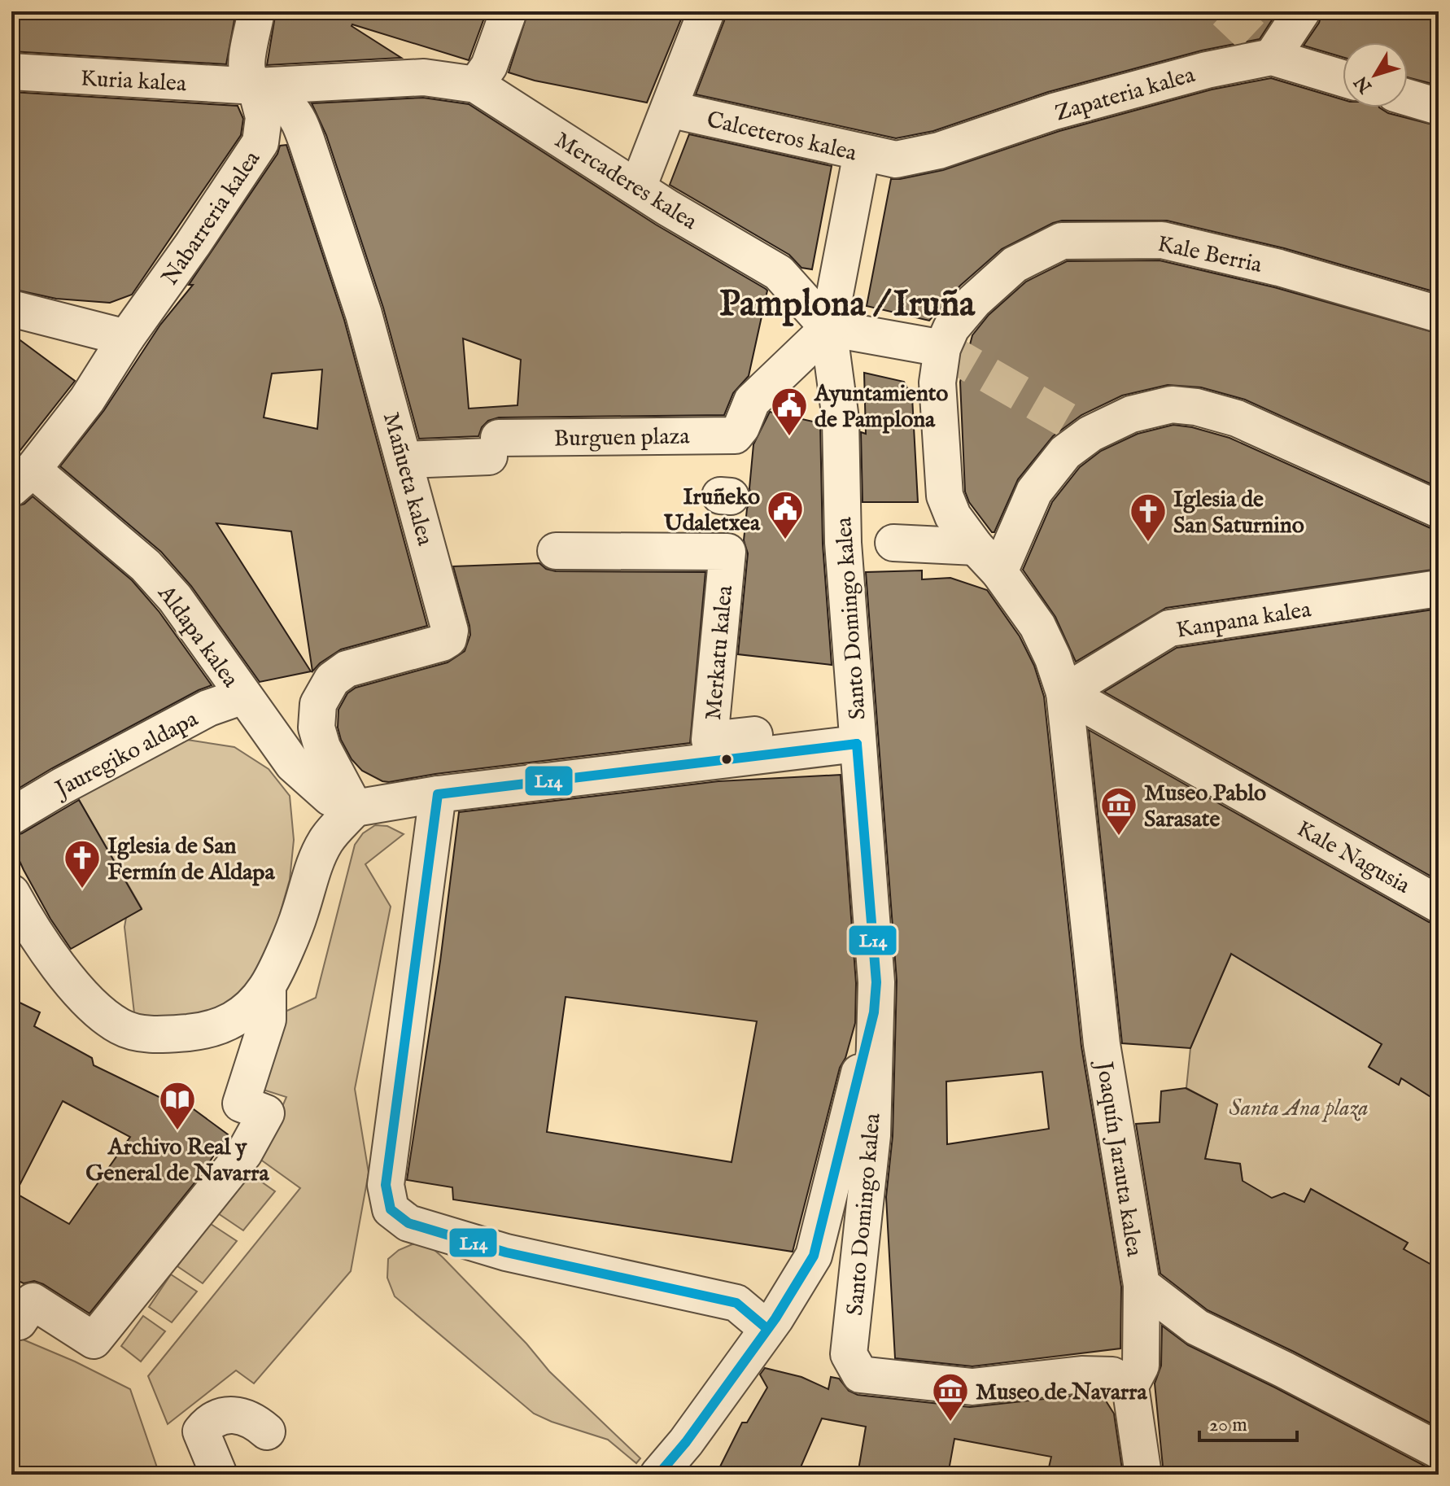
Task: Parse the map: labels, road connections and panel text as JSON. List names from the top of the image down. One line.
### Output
{"streets":{"street":["Kuria kalea","Zapateria kalea","Calceteros kalea","Mercaderes kalea","Nabarreria kalea","Kale Berria","Burguen plaza","Mañueta kalea","Santo Domingo kalea","Kanpana kalea","Aldapa kalea","Merkatu kalea","Jauregiko aldapa","Kale Nagusia","Joaquín Jarauta kalea"]},"crossings":[["Kuria kalea","Mercaderes kalea"],["Kuria kalea","Nabarreria kalea"],["Kuria kalea","Mañueta kalea"],["Zapateria kalea","Calceteros kalea"],["Calceteros kalea","Santo Domingo kalea"],["Mercaderes kalea","Burguen plaza"],["Mercaderes kalea","Santo Domingo kalea"],["Nabarreria kalea","Mañueta kalea"],["Nabarreria kalea","Aldapa kalea"],["Kale Berria","Joaquín Jarauta kalea"],["Burguen plaza","Mañueta kalea"],["Burguen plaza","Santo Domingo kalea"],["Mañueta kalea","Aldapa kalea"],["Kanpana kalea","Kale Nagusia"],["Kanpana kalea","Joaquín Jarauta kalea"],["Aldapa kalea","Jauregiko aldapa"],["Kale Nagusia","Joaquín Jarauta kalea"]],"districts":["Pamplona / Iruña"],"parks":["Santa Ana plaza"],"places":{"public building":["Ayuntamiento de Pamplona","Iruñeko Udaletxea"],"church":["Iglesia de San Saturnino","Iglesia de San Fermín de Aldapa"],"museum":["Museo Pablo Sarasate","Museo de Navarra"],"library":["Archivo Real y General de Navarra"]},"lines":["transit line L14"],"scale_bar":"20 m","north":"bottom left"}
